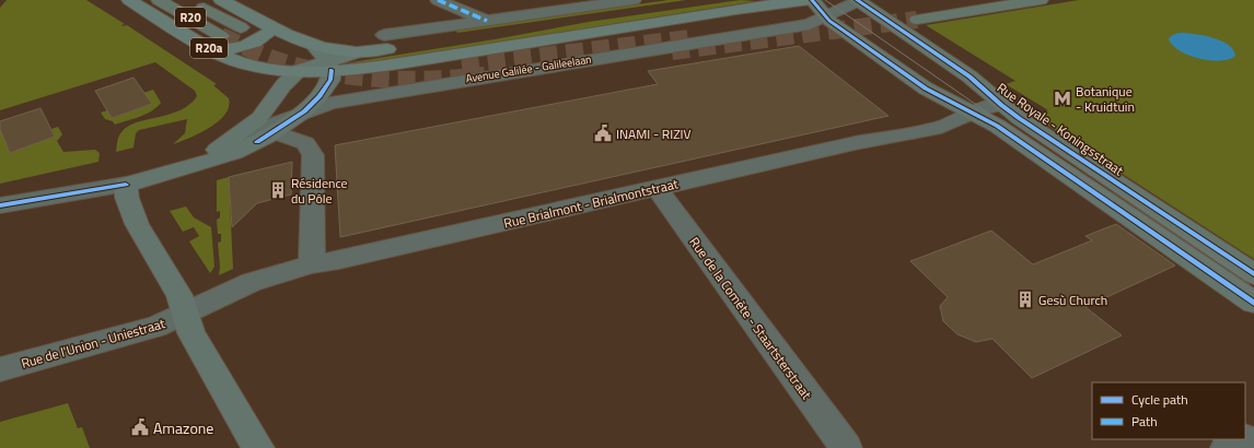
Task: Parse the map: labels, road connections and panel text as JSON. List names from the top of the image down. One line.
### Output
{"streets":{"highway":["R20"],"main road":["R20a","Rue Royale - Koningsstraat"],"street":["Avenue Galilée - Galileelaan","Rue Brialmont - Brialmontstraat","Rue de la Comète - Staartsterstraat","Rue de l'Union - Uniestraat"]},"crossings":[["Avenue Galilée - Galileelaan","Rue Royale - Koningsstraat"],["Rue Royale - Koningsstraat","Rue Brialmont - Brialmontstraat"],["Rue Brialmont - Brialmontstraat","Rue de la Comète - Staartsterstraat"],["Rue Brialmont - Brialmontstraat","Rue de l'Union - Uniestraat"]],"places":{"metro station":["Botanique - Kruidtuin"],"public building":["INAMI - RIZIV","Amazone"],"building":["Résidence du Pôle","Gesù Church"]},"legend":["Cycle path","Path"]}
